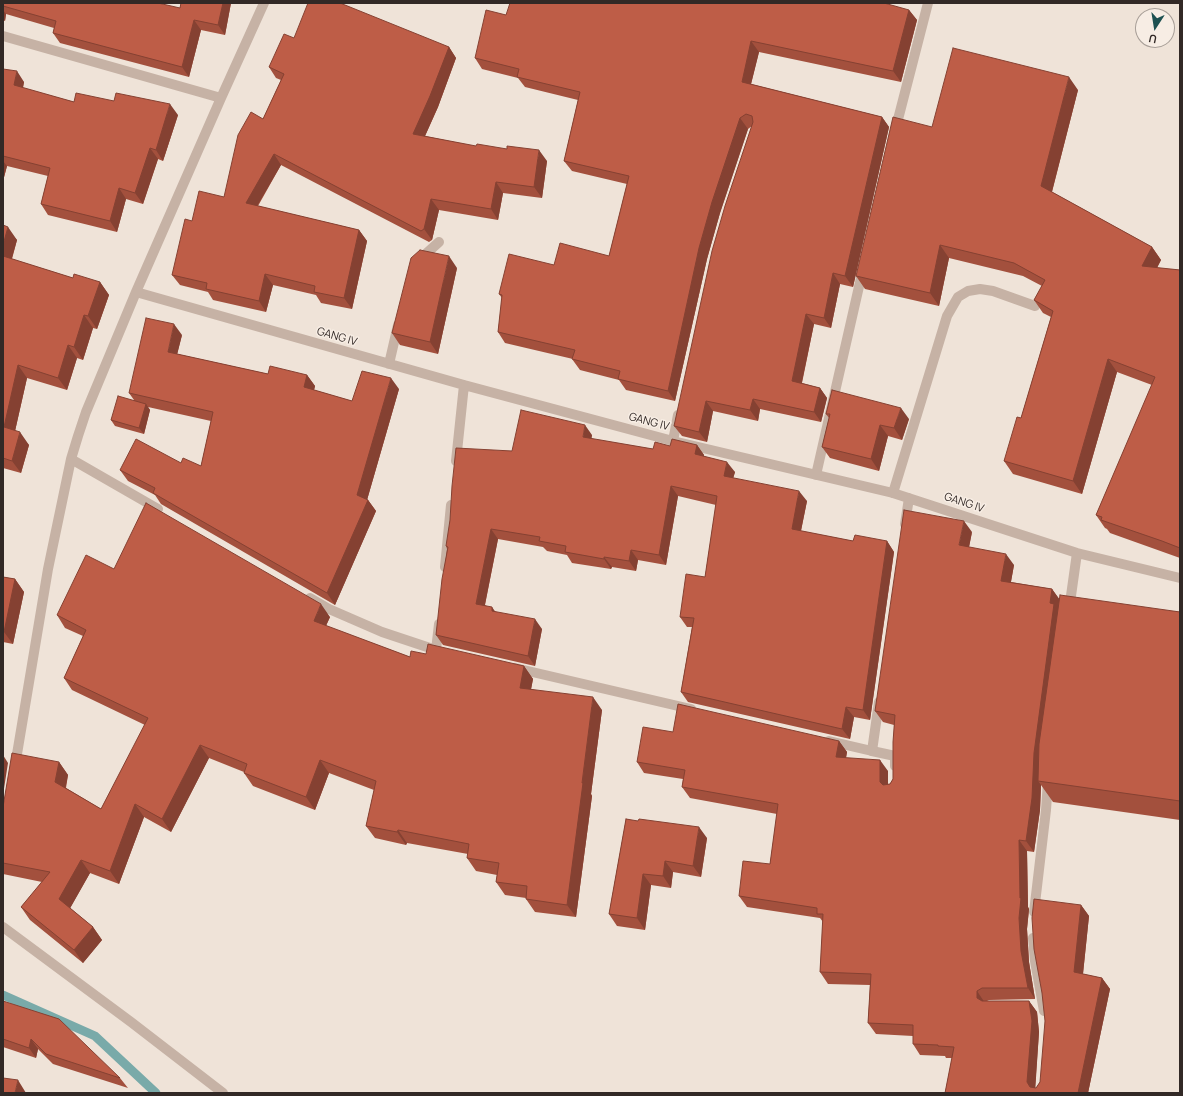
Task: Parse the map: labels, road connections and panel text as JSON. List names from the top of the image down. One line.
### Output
{"streets":{"street":["GANG IV"]},"north":"bottom"}
